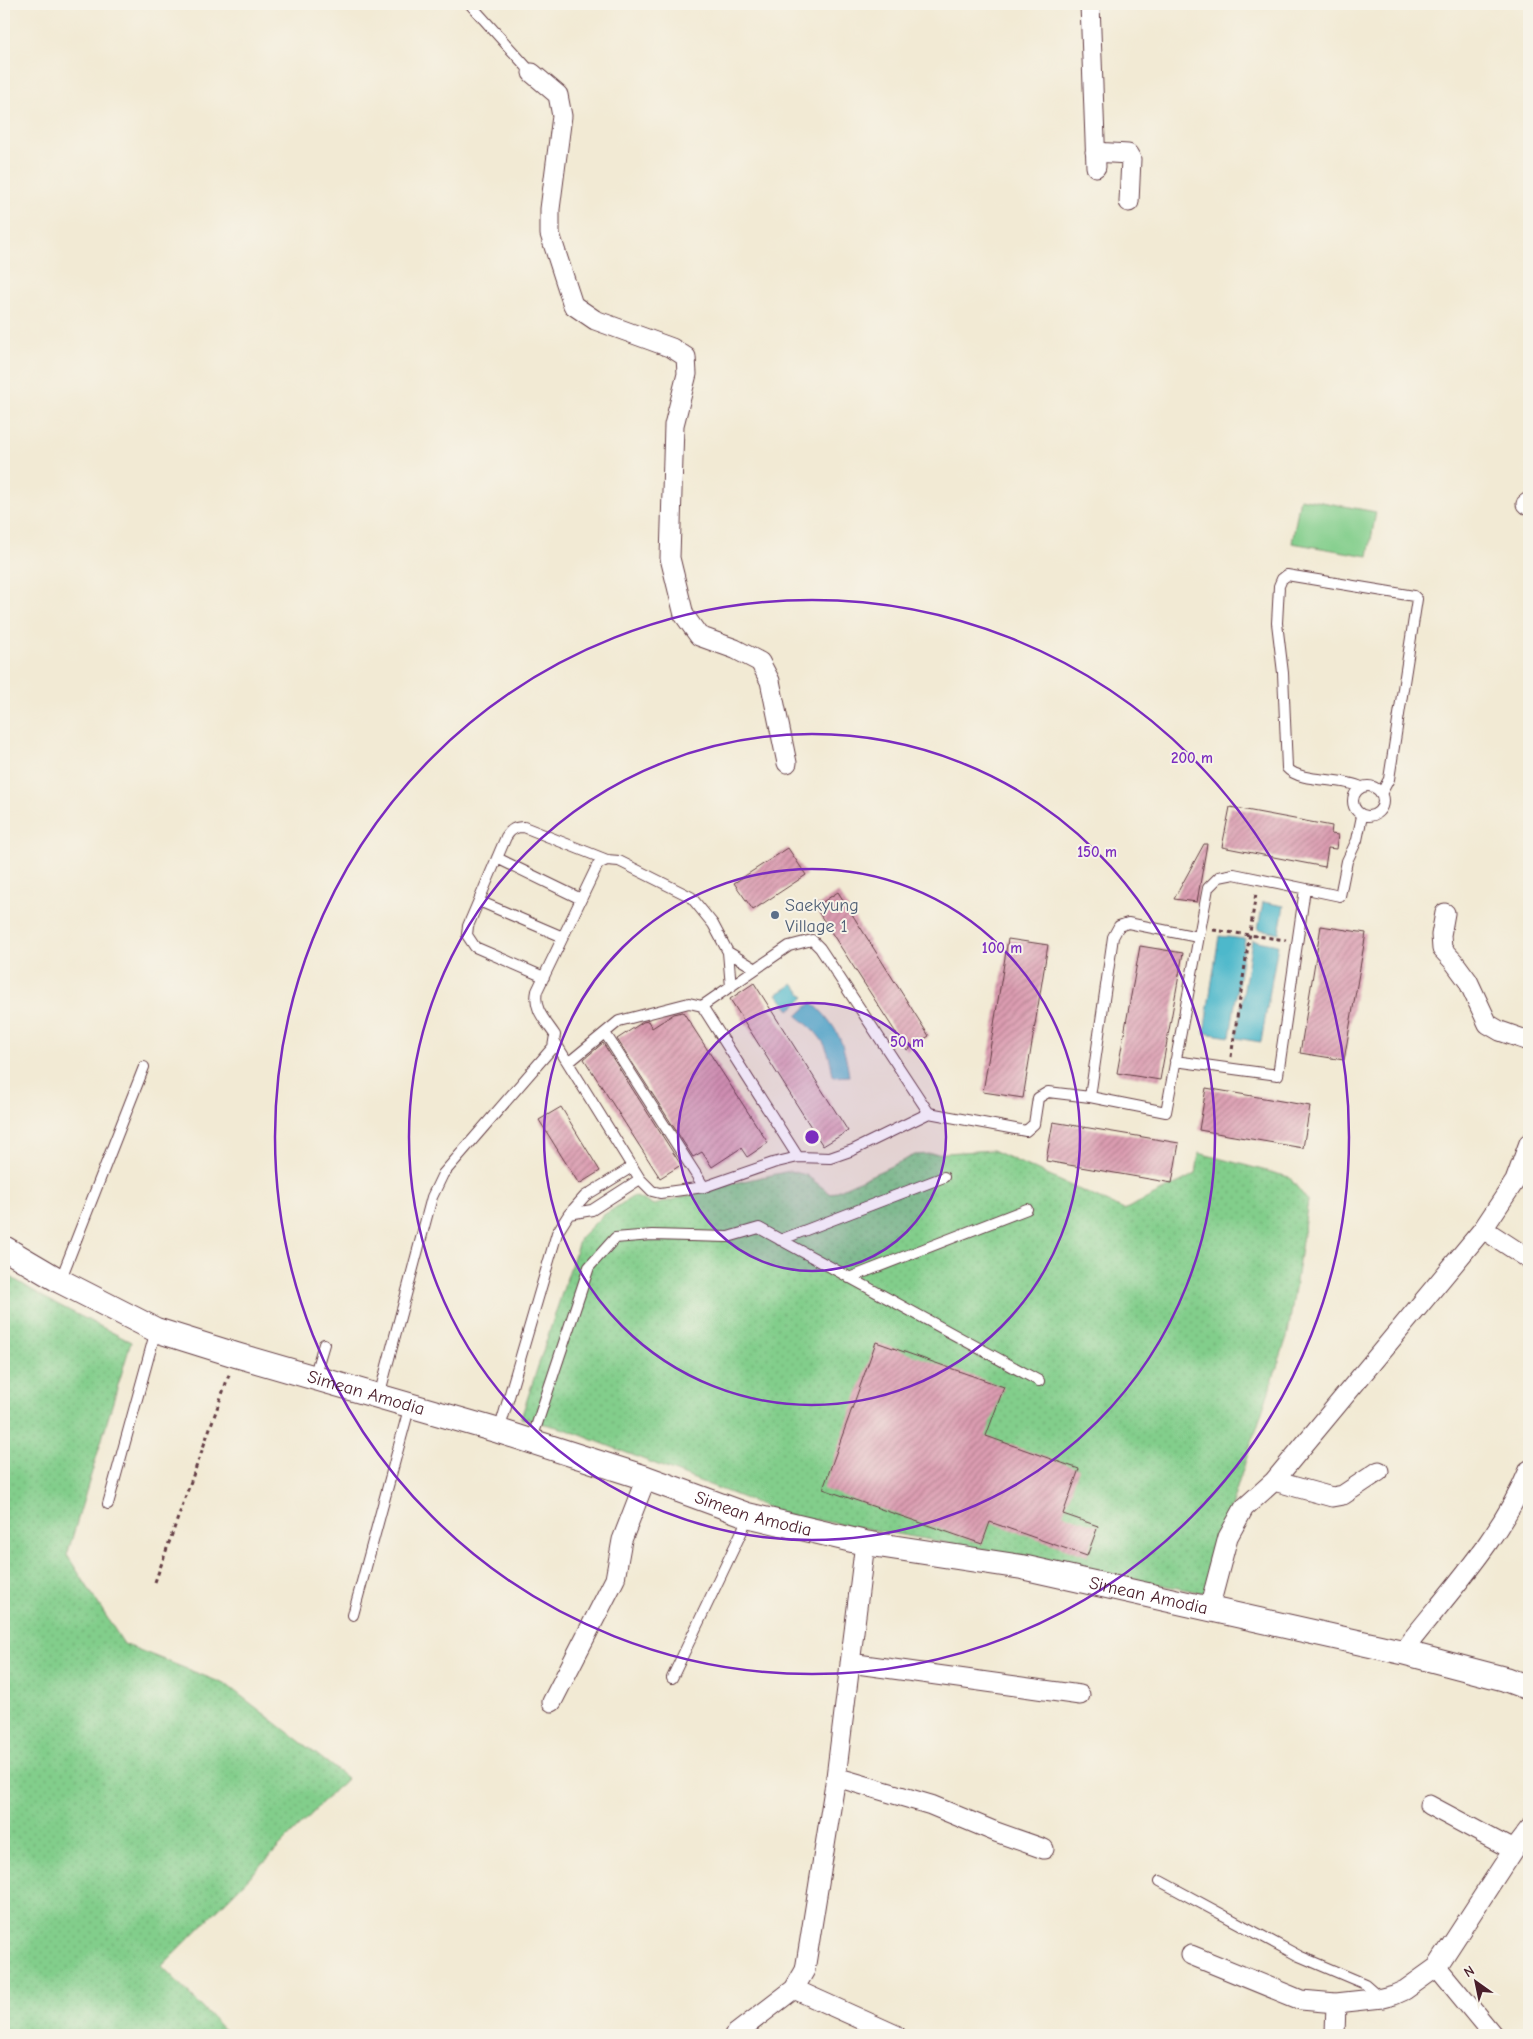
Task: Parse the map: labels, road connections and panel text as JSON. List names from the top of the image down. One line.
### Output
{"streets":{"street":["Simean Amodia"]},"places":["Saekyung Village 1"],"north":"top left","rings":["200 m","150 m","100 m","50 m"]}
